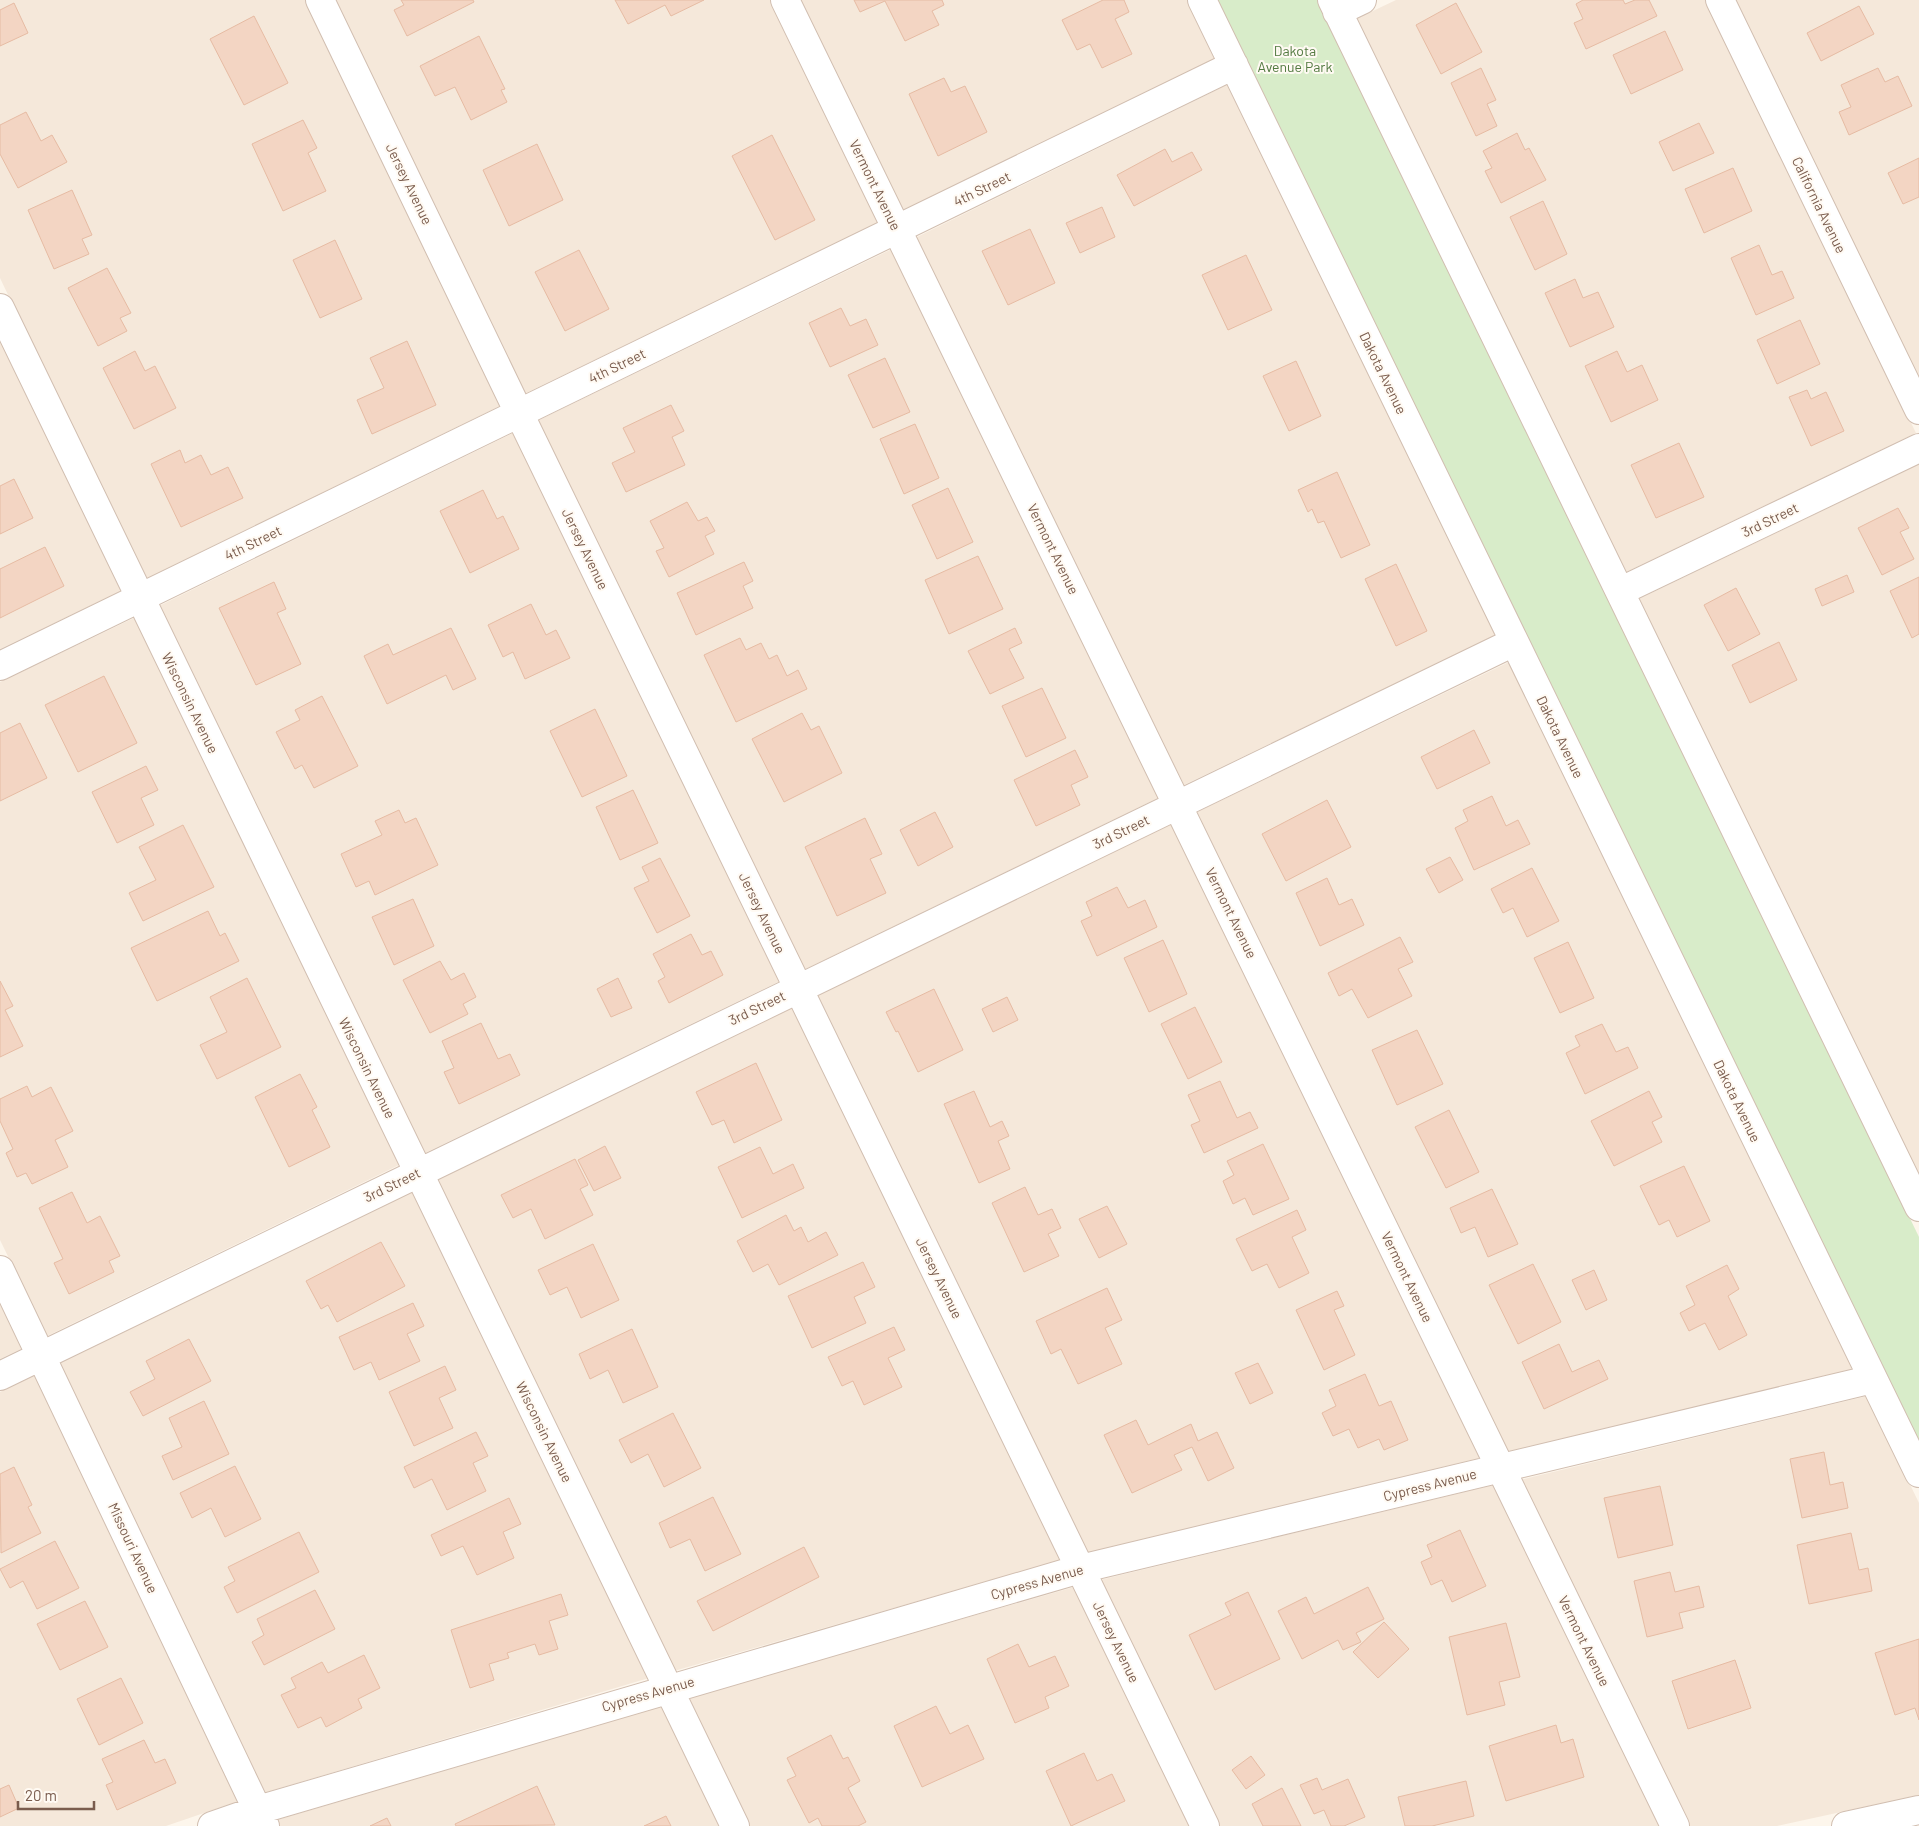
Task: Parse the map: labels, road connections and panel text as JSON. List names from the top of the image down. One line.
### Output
{"streets":{"street":["Jersey Avenue","Vermont Avenue","4th Street","California Avenue","Dakota Avenue","3rd Street","Wisconsin Avenue","Cypress Avenue","Missouri Avenue"]},"crossings":[["Jersey Avenue","4th Street"],["Jersey Avenue","3rd Street"],["Jersey Avenue","Cypress Avenue"],["Vermont Avenue","4th Street"],["Vermont Avenue","3rd Street"],["Vermont Avenue","Cypress Avenue"],["4th Street","Dakota Avenue"],["4th Street","Wisconsin Avenue"],["Dakota Avenue","3rd Street"],["Dakota Avenue","Cypress Avenue"],["3rd Street","Wisconsin Avenue"],["3rd Street","Missouri Avenue"],["Wisconsin Avenue","Cypress Avenue"],["Cypress Avenue","Missouri Avenue"]],"parks":["Dakota Avenue Park"],"scale_bar":"20 m"}
